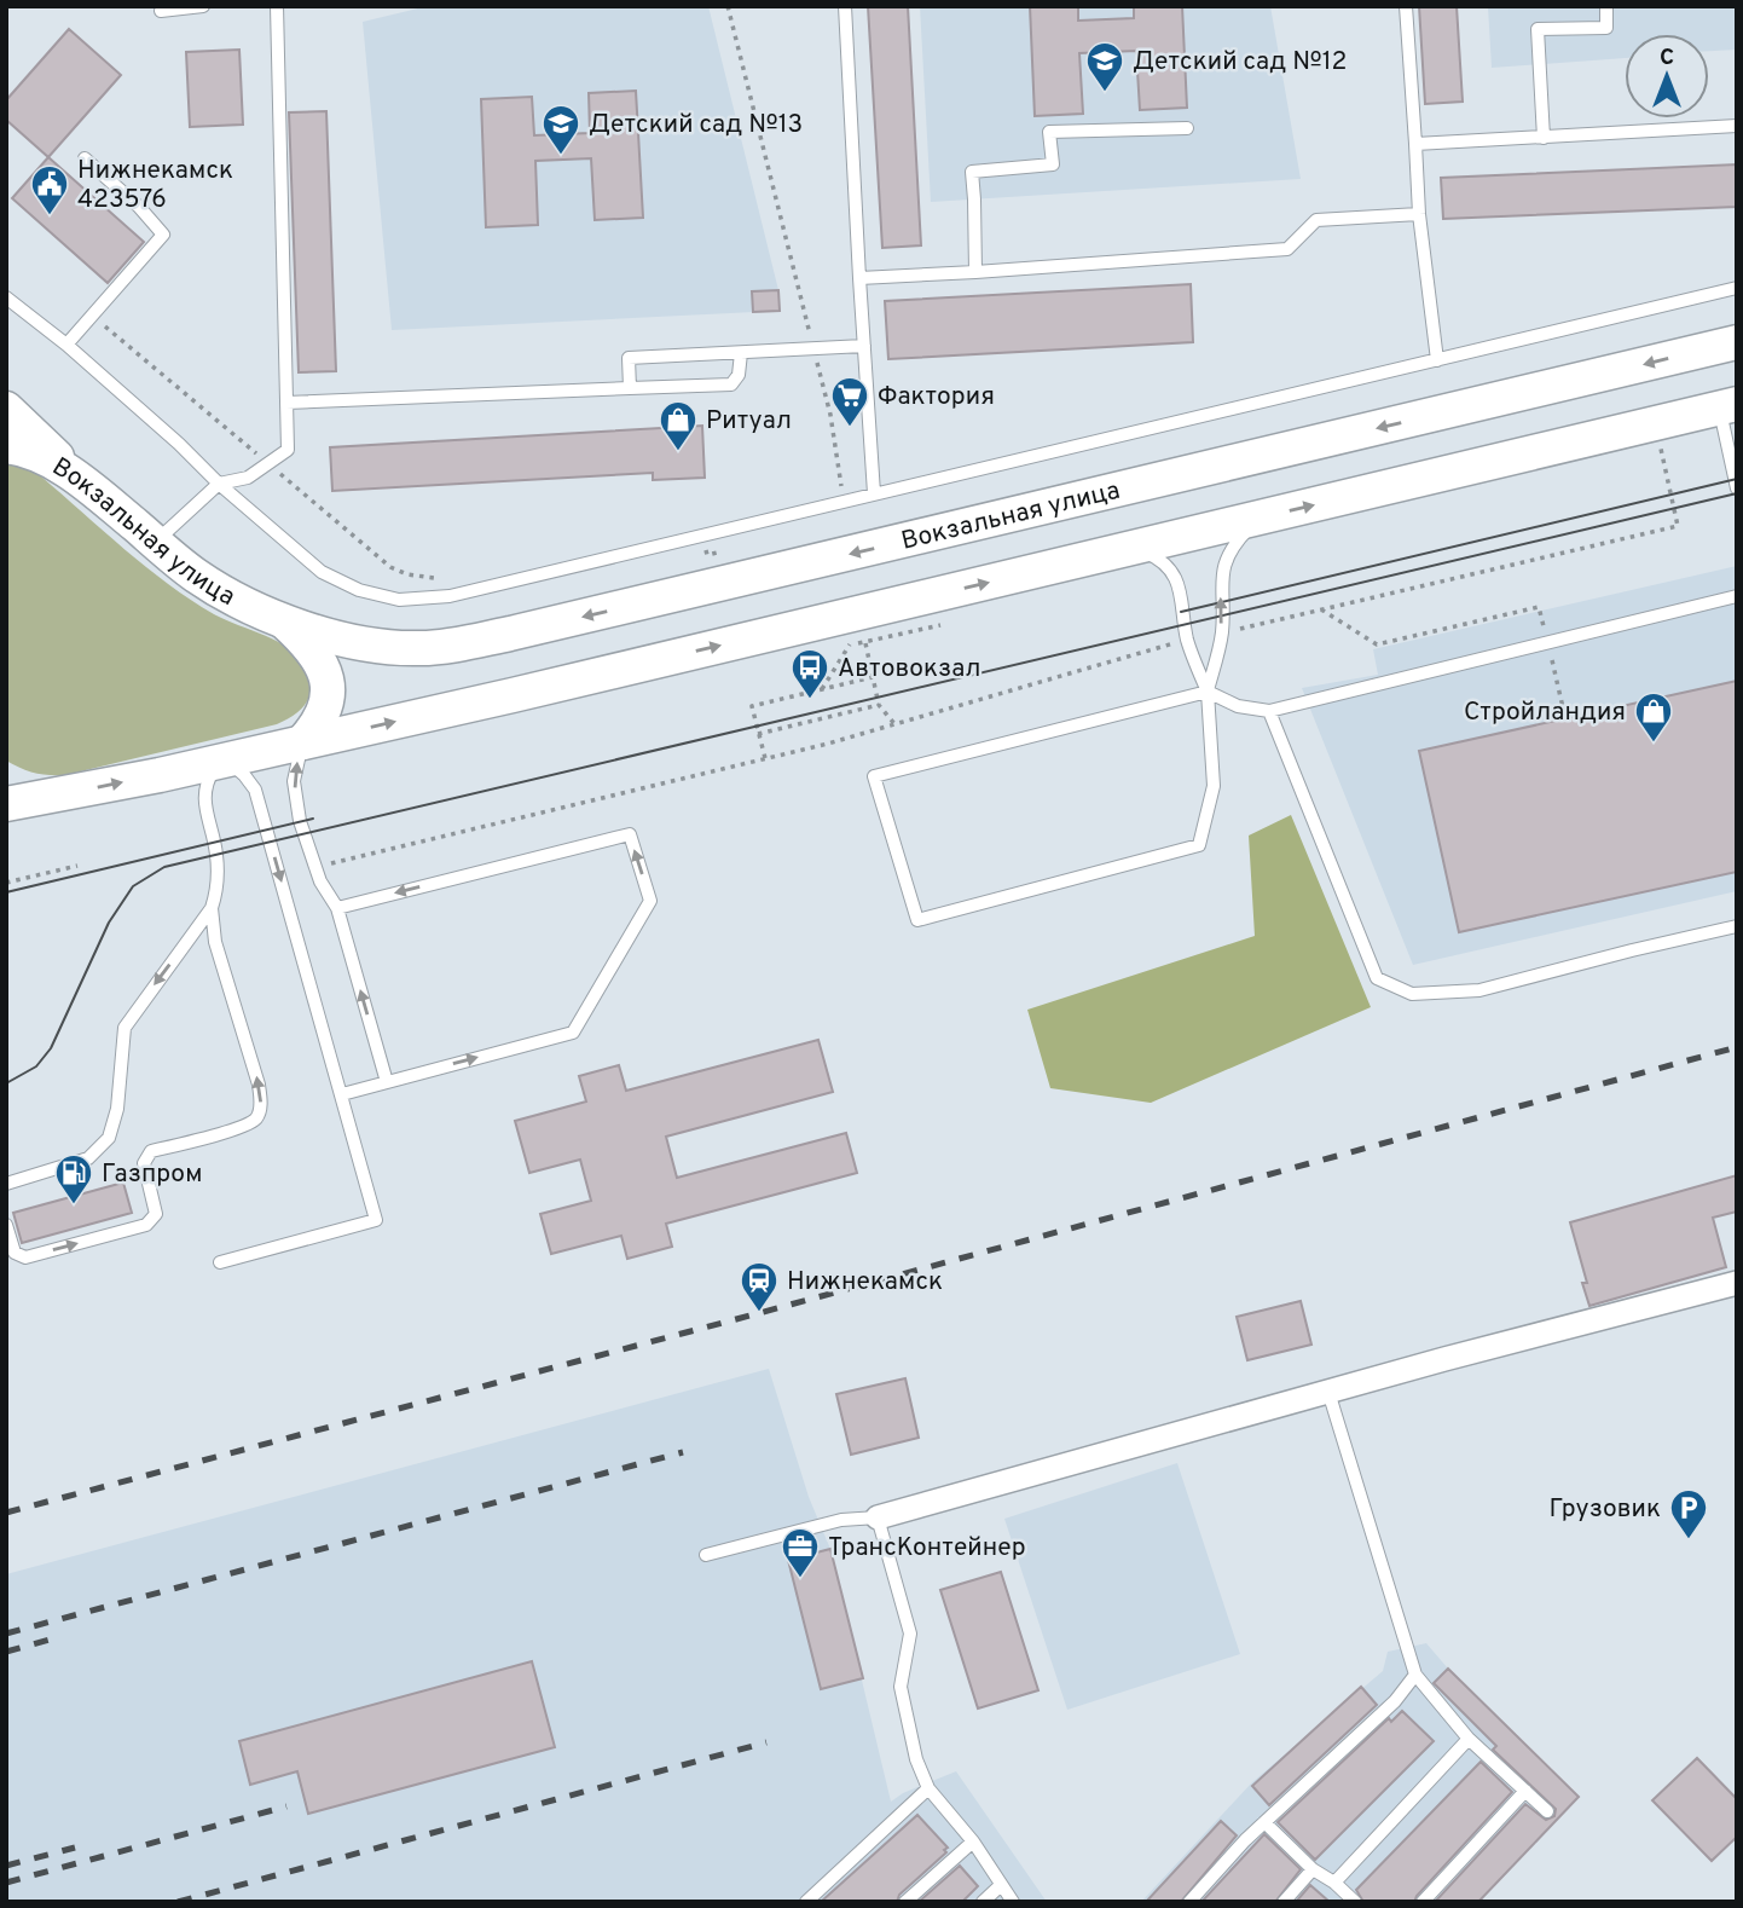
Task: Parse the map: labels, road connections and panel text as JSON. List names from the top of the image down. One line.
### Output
{"streets":{"main road":["Вокзальная улица"]},"places":{"school or university":["Детский сад №12","Детский сад №13"],"public building":["Нижнекамск 423576"],"supermarket":["Фактория"],"shop":["Ритуал","Стройландия"],"bus stop":["Автовокзал"],"fuel station":["Газпром"],"station":["Нижнекамск"],"parking":["Грузовик"],"office":["ТрансКонтейнер"]},"north":"top"}
